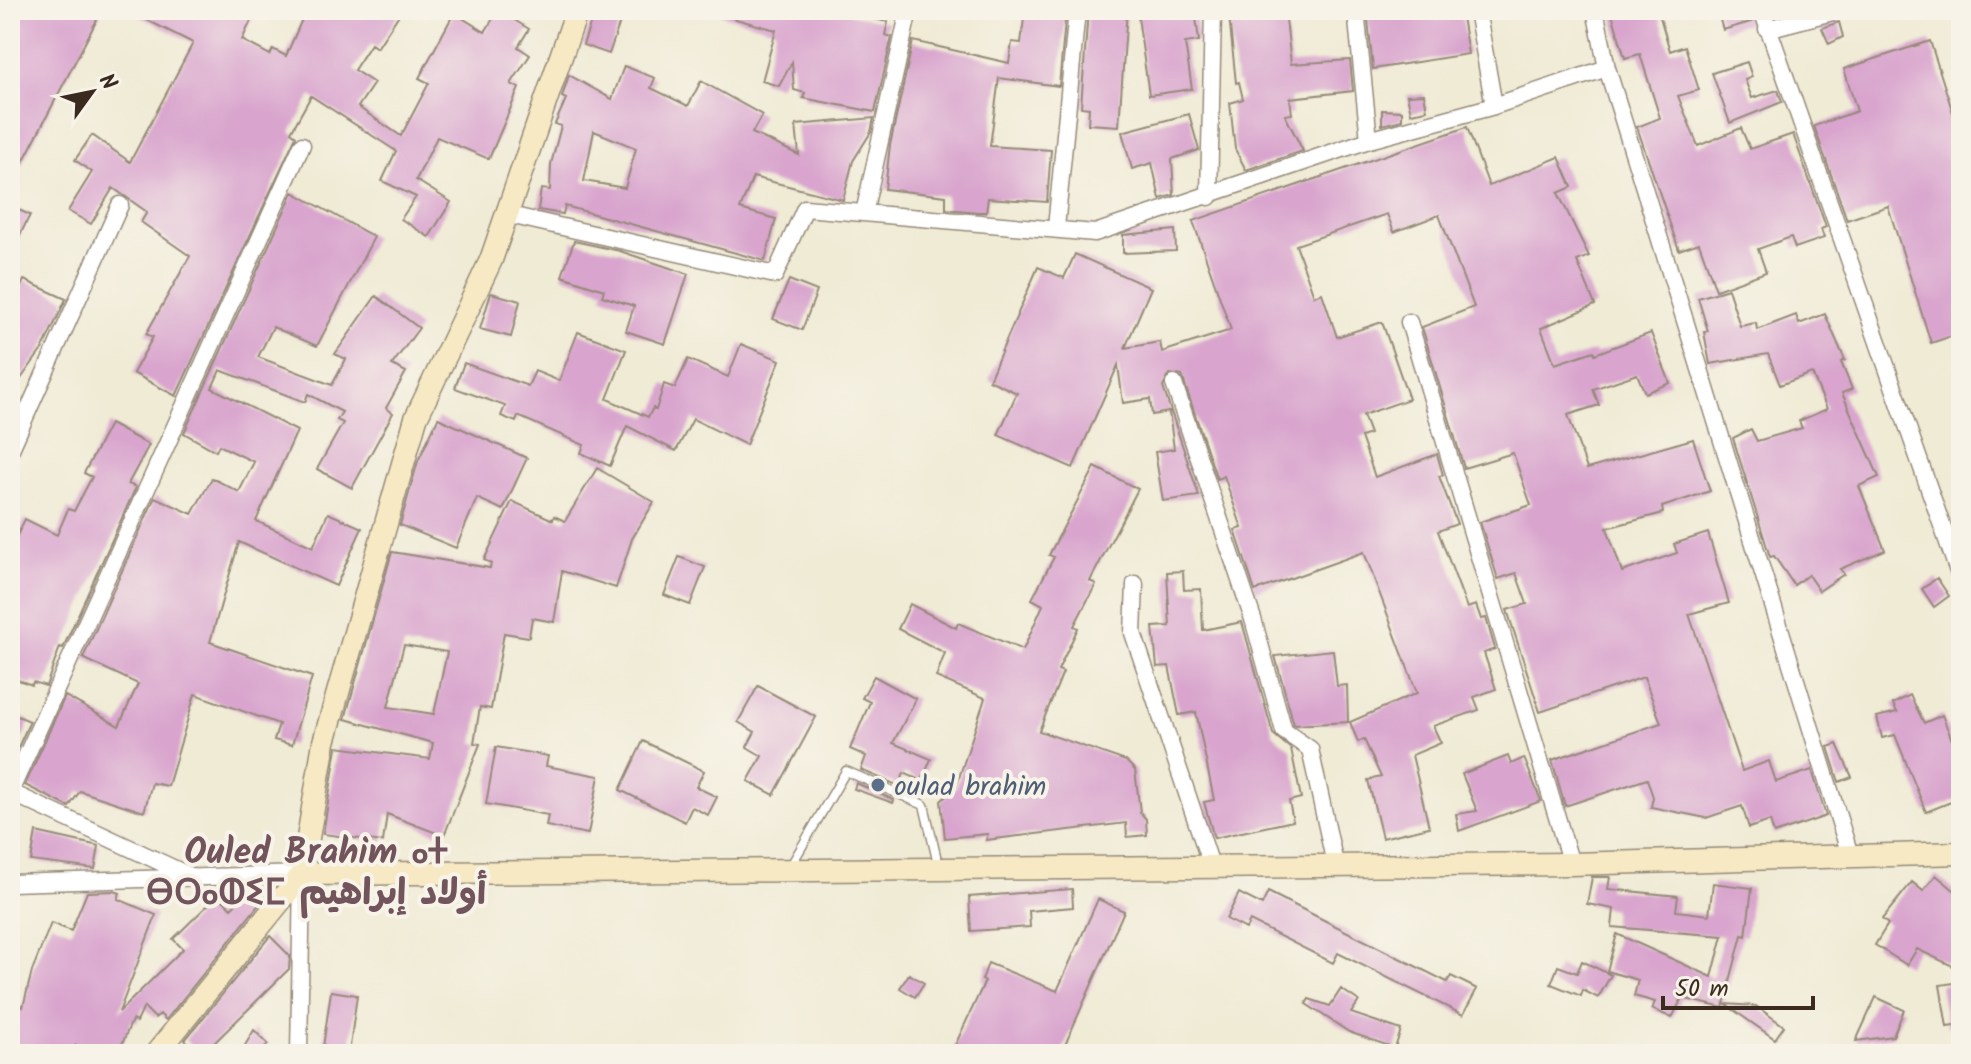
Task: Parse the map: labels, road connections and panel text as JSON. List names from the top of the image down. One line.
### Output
{"districts":["Ouled Brahim ⴰⵜ ⴱⵔⴰⵀⵉⵎ أولاد إبراهيم"],"places":["oulad brahim"],"scale_bar":"50 m","north":"top right"}
